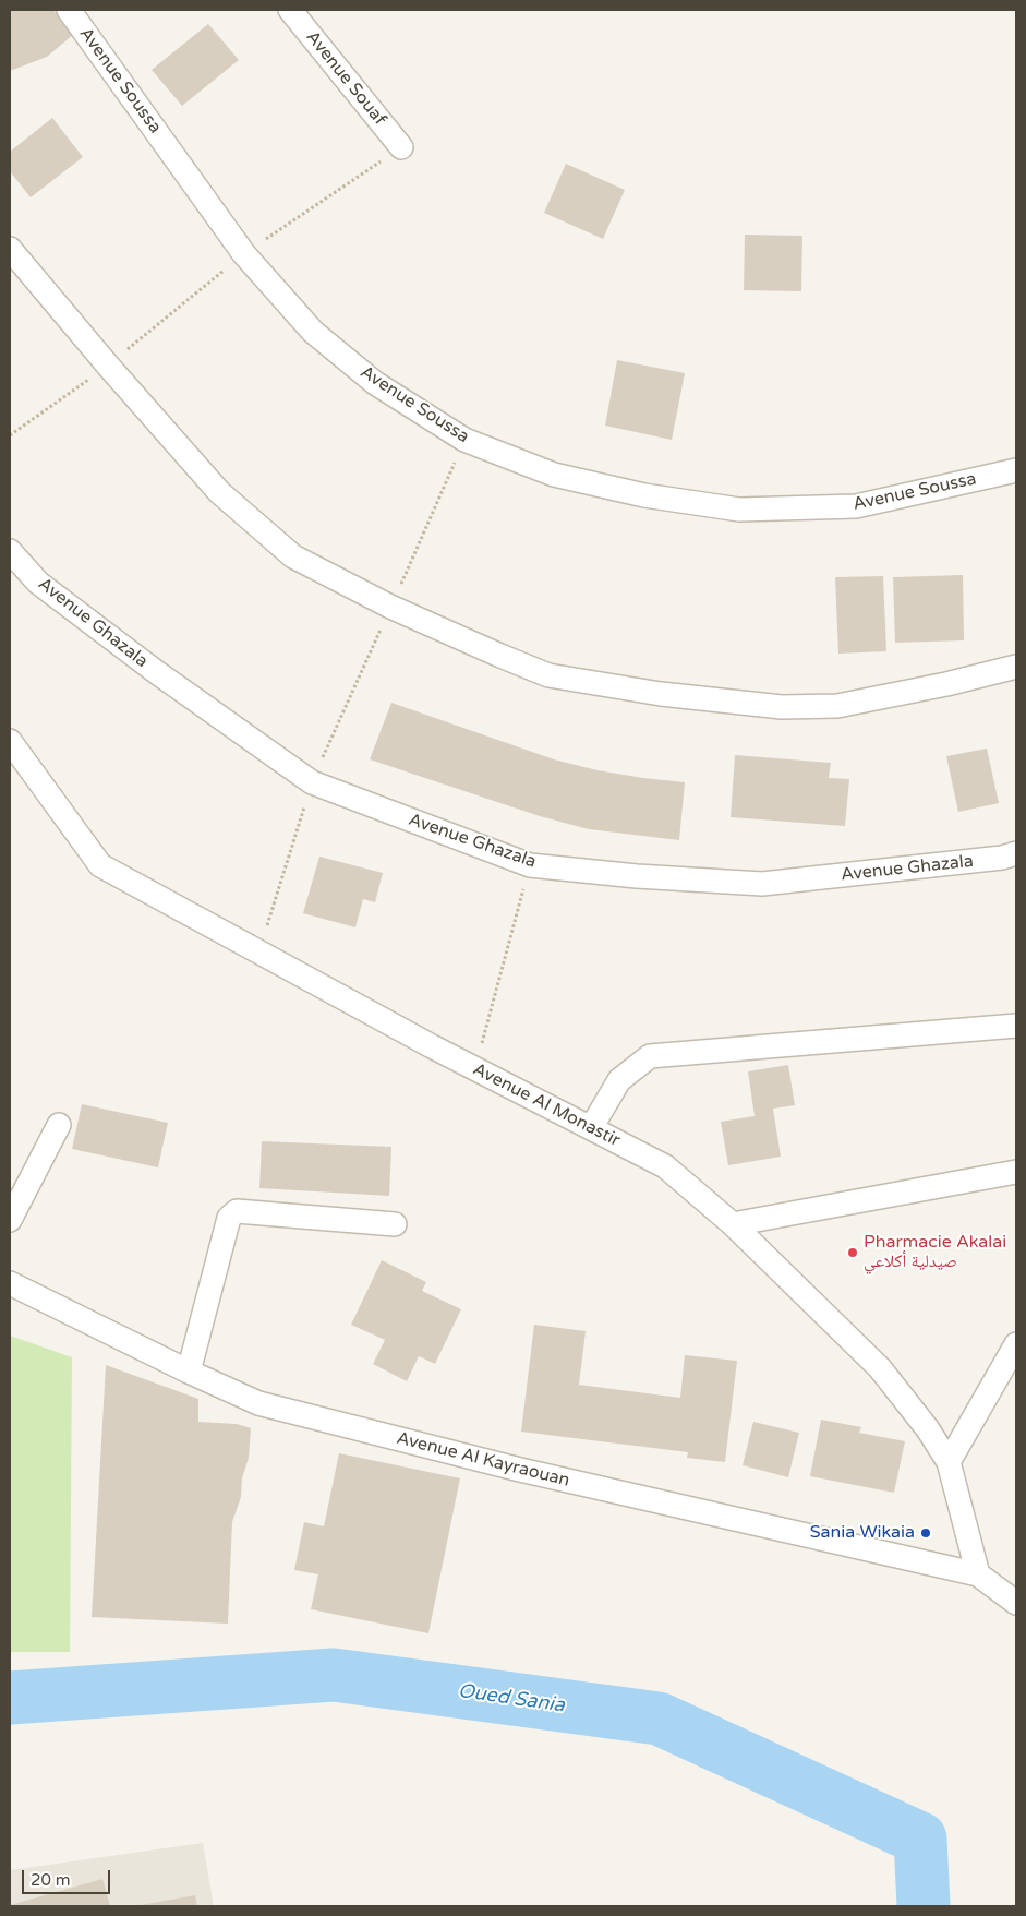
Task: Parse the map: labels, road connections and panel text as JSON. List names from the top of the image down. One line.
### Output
{"streets":{"street":["Avenue Souaf","Avenue Soussa","Avenue Ghazala","Avenue Al Monastir","Avenue Al Kayraouan"]},"crossings":[["Avenue Al Monastir","Avenue Al Kayraouan"]],"water":["Oued Sania"],"places":["Pharmacie Akalai صيدلية أكلاعي","Sania Wikaia"],"scale_bar":"20 m"}
